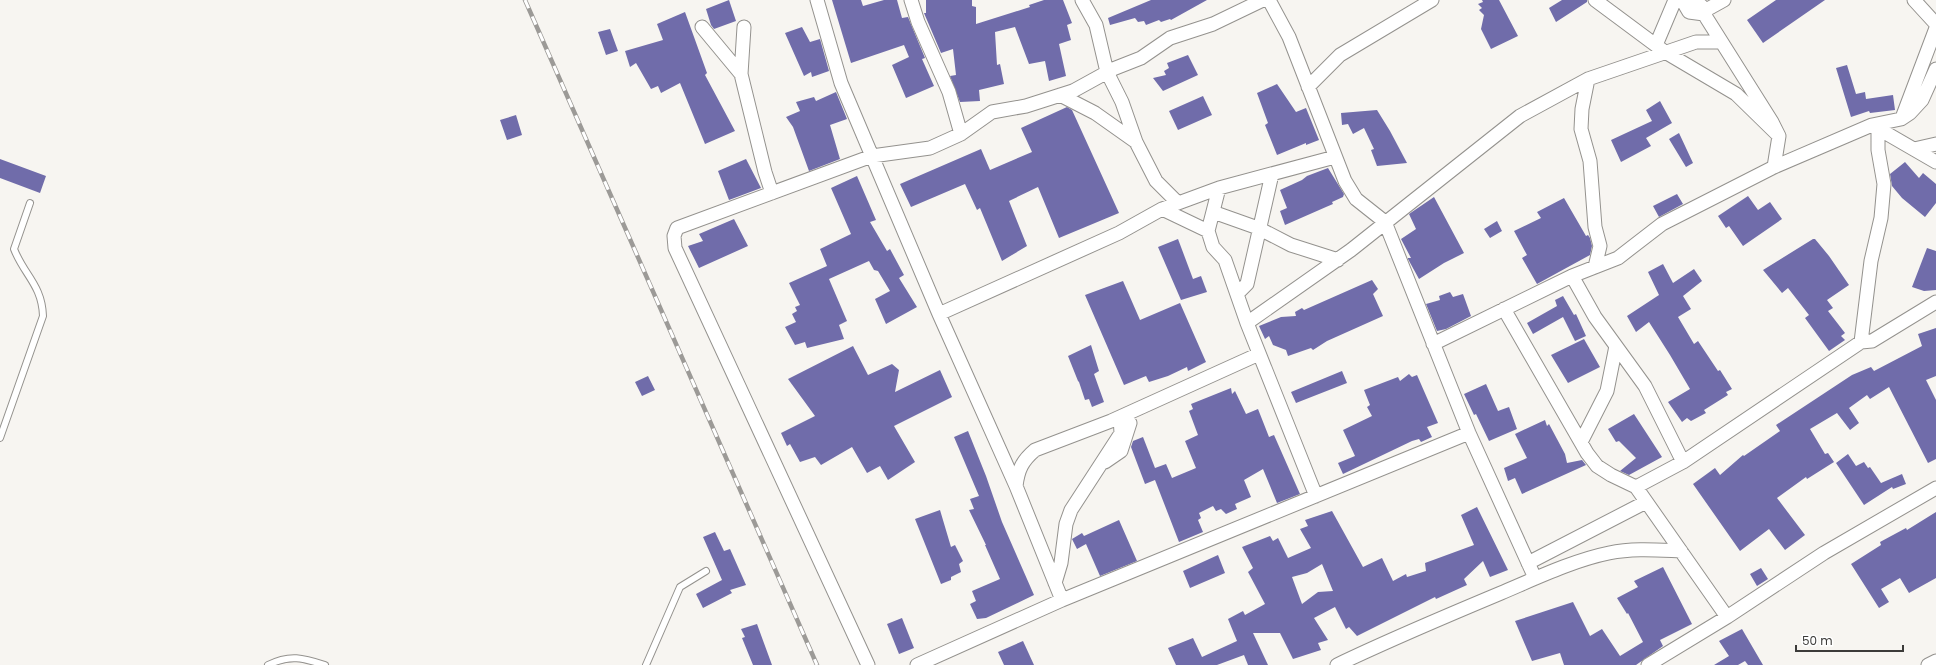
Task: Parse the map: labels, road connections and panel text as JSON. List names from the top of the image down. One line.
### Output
{"scale_bar":"50 m"}
